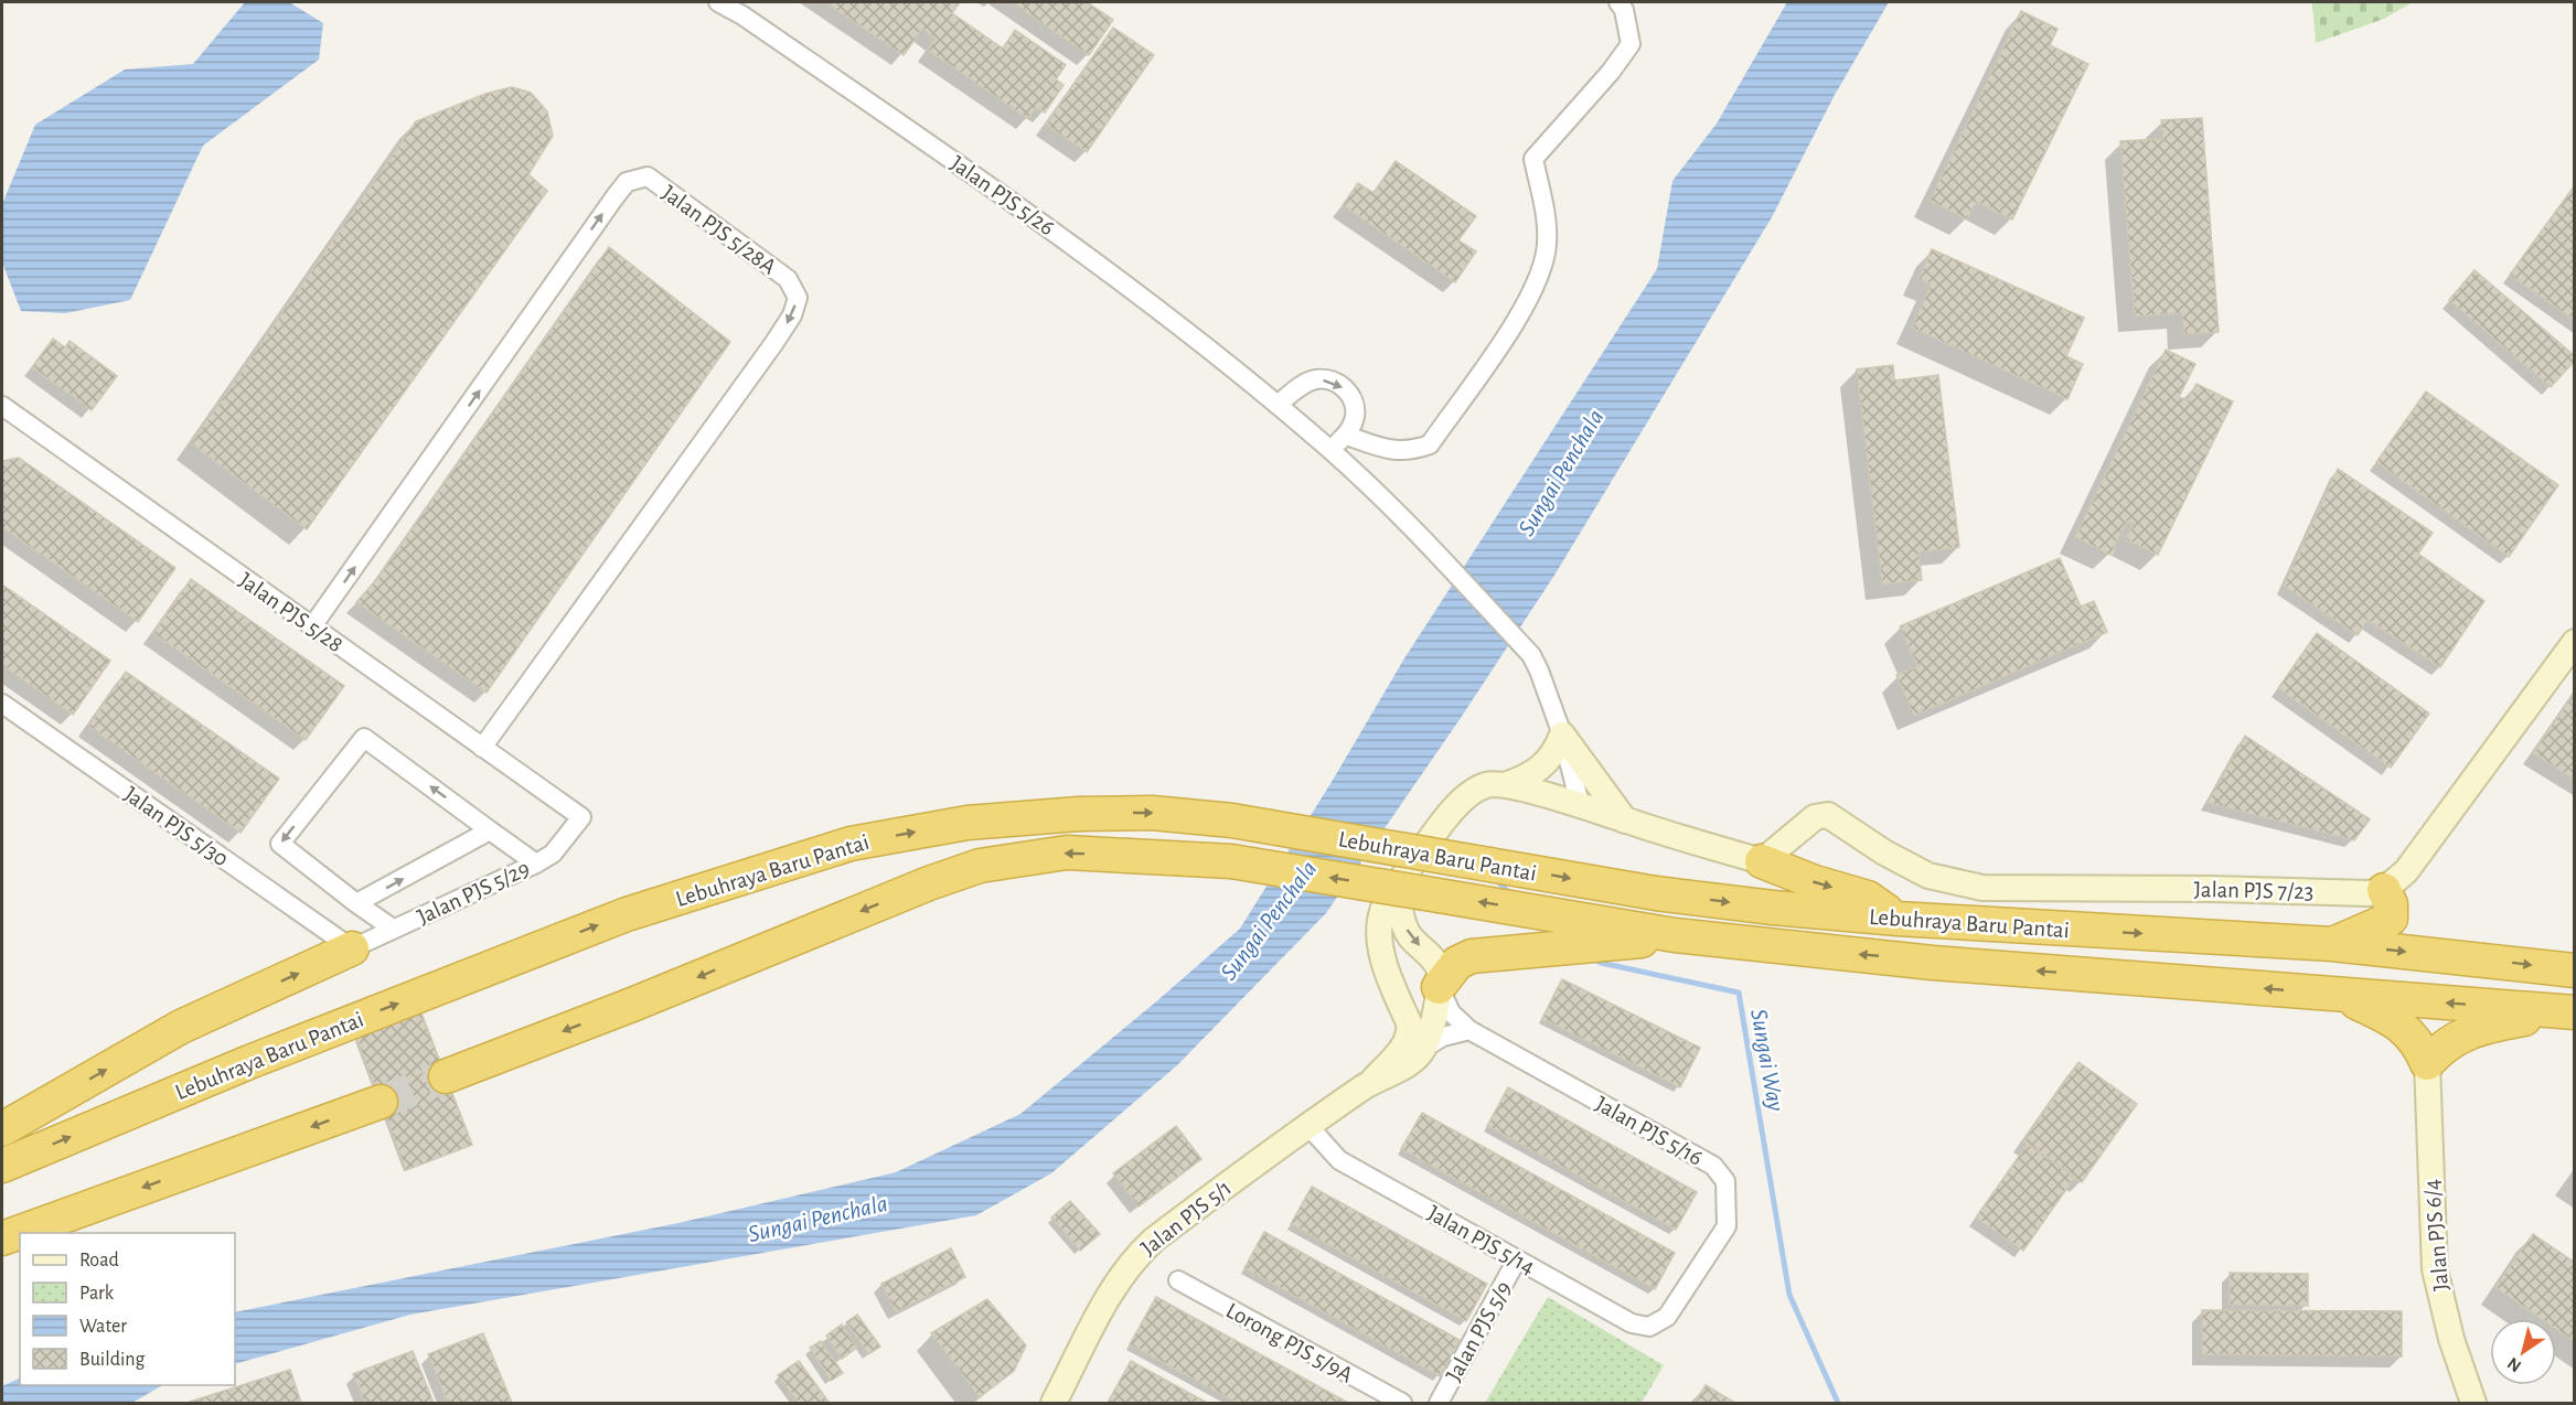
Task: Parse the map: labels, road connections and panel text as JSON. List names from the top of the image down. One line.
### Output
{"streets":{"highway":["Lebuhraya Baru Pantai"],"street":["Jalan PJS 5/26","Jalan PJS 5/28A","Jalan PJS 5/28","Jalan PJS 5/30","Jalan PJS 7/23","Jalan PJS 5/29","Jalan PJS 5/16","Jalan PJS 5/1","Jalan PJS 6/4","Jalan PJS 5/14","Jalan PJS 5/9","Lorong PJS 5/9A"]},"crossings":[["Jalan PJS 5/28A","Jalan PJS 5/28"],["Jalan PJS 5/28","Jalan PJS 5/29"],["Jalan PJS 5/30","Jalan PJS 5/29"],["Jalan PJS 5/16","Jalan PJS 5/14"],["Jalan PJS 5/1","Jalan PJS 5/14"],["Jalan PJS 5/14","Jalan PJS 5/9"]],"water":["Sungai Penchala","Sungai Way"],"legend":["Road","Park","Water","Building"],"north":"bottom left"}
